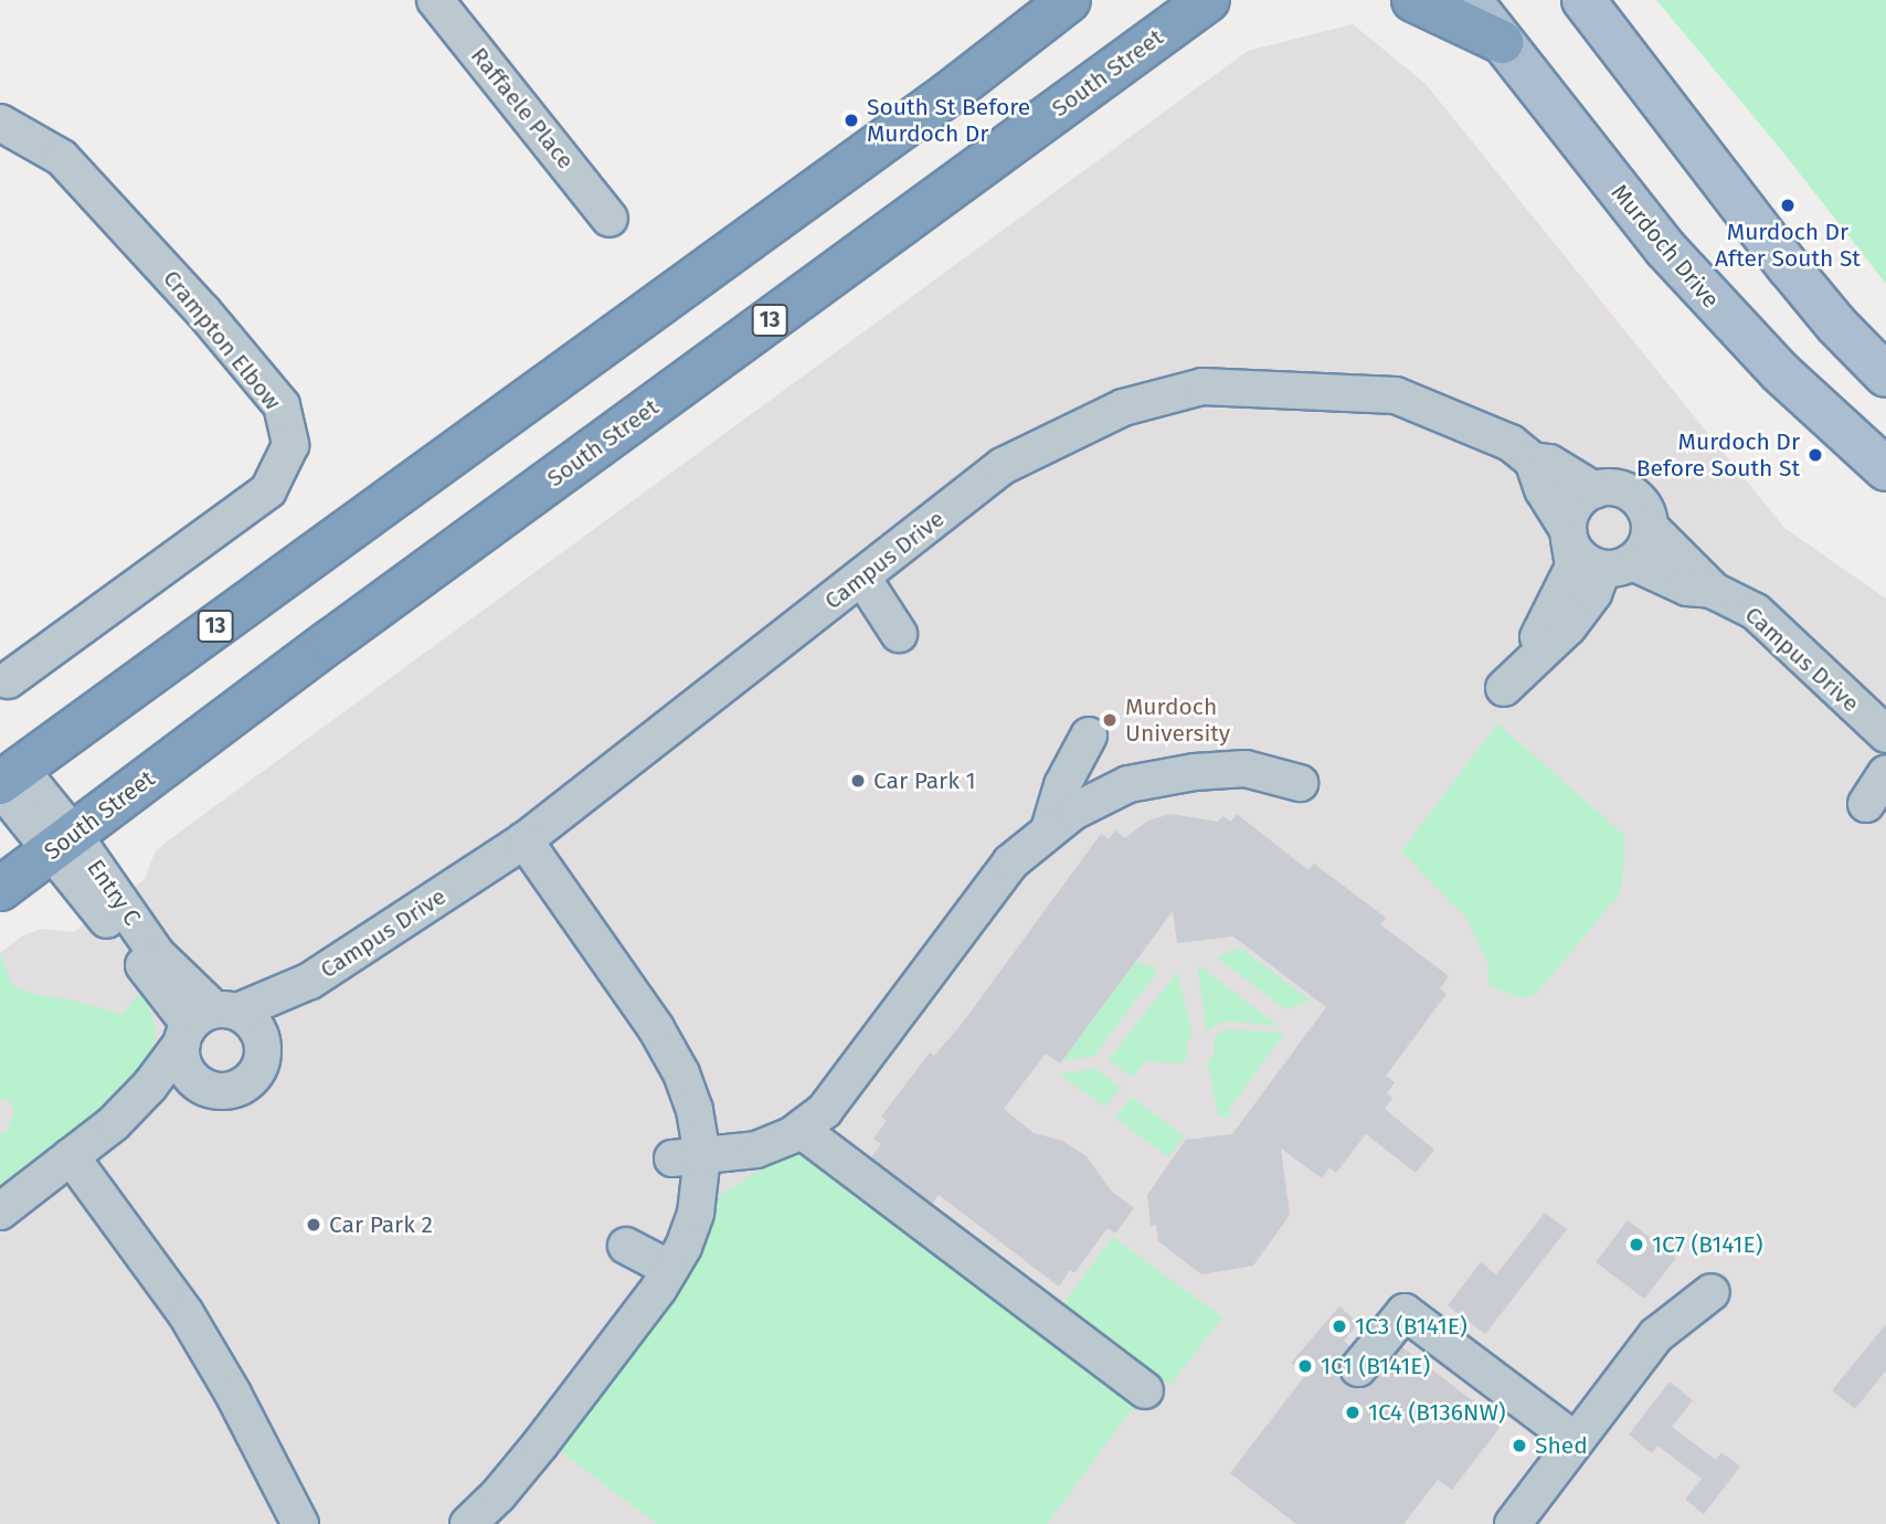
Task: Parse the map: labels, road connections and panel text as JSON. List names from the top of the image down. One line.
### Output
{"streets":{"highway":["South Street","13"],"main road":["Murdoch Drive"],"street":["Raffaele Place","Crampton Elbow","Campus Drive","Entry C"]},"crossings":[["South Street","Entry C"],["13","Entry C"],["Campus Drive","Entry C"]],"places":["South St Before Murdoch Dr","Murdoch Dr After South St","Murdoch Dr Before South St","Murdoch University","Car Park 1","Car Park 2","1C7 (B141E)","1C3 (B141E)","1C1 (B141E)","1C4 (B136NW)","Shed"]}
